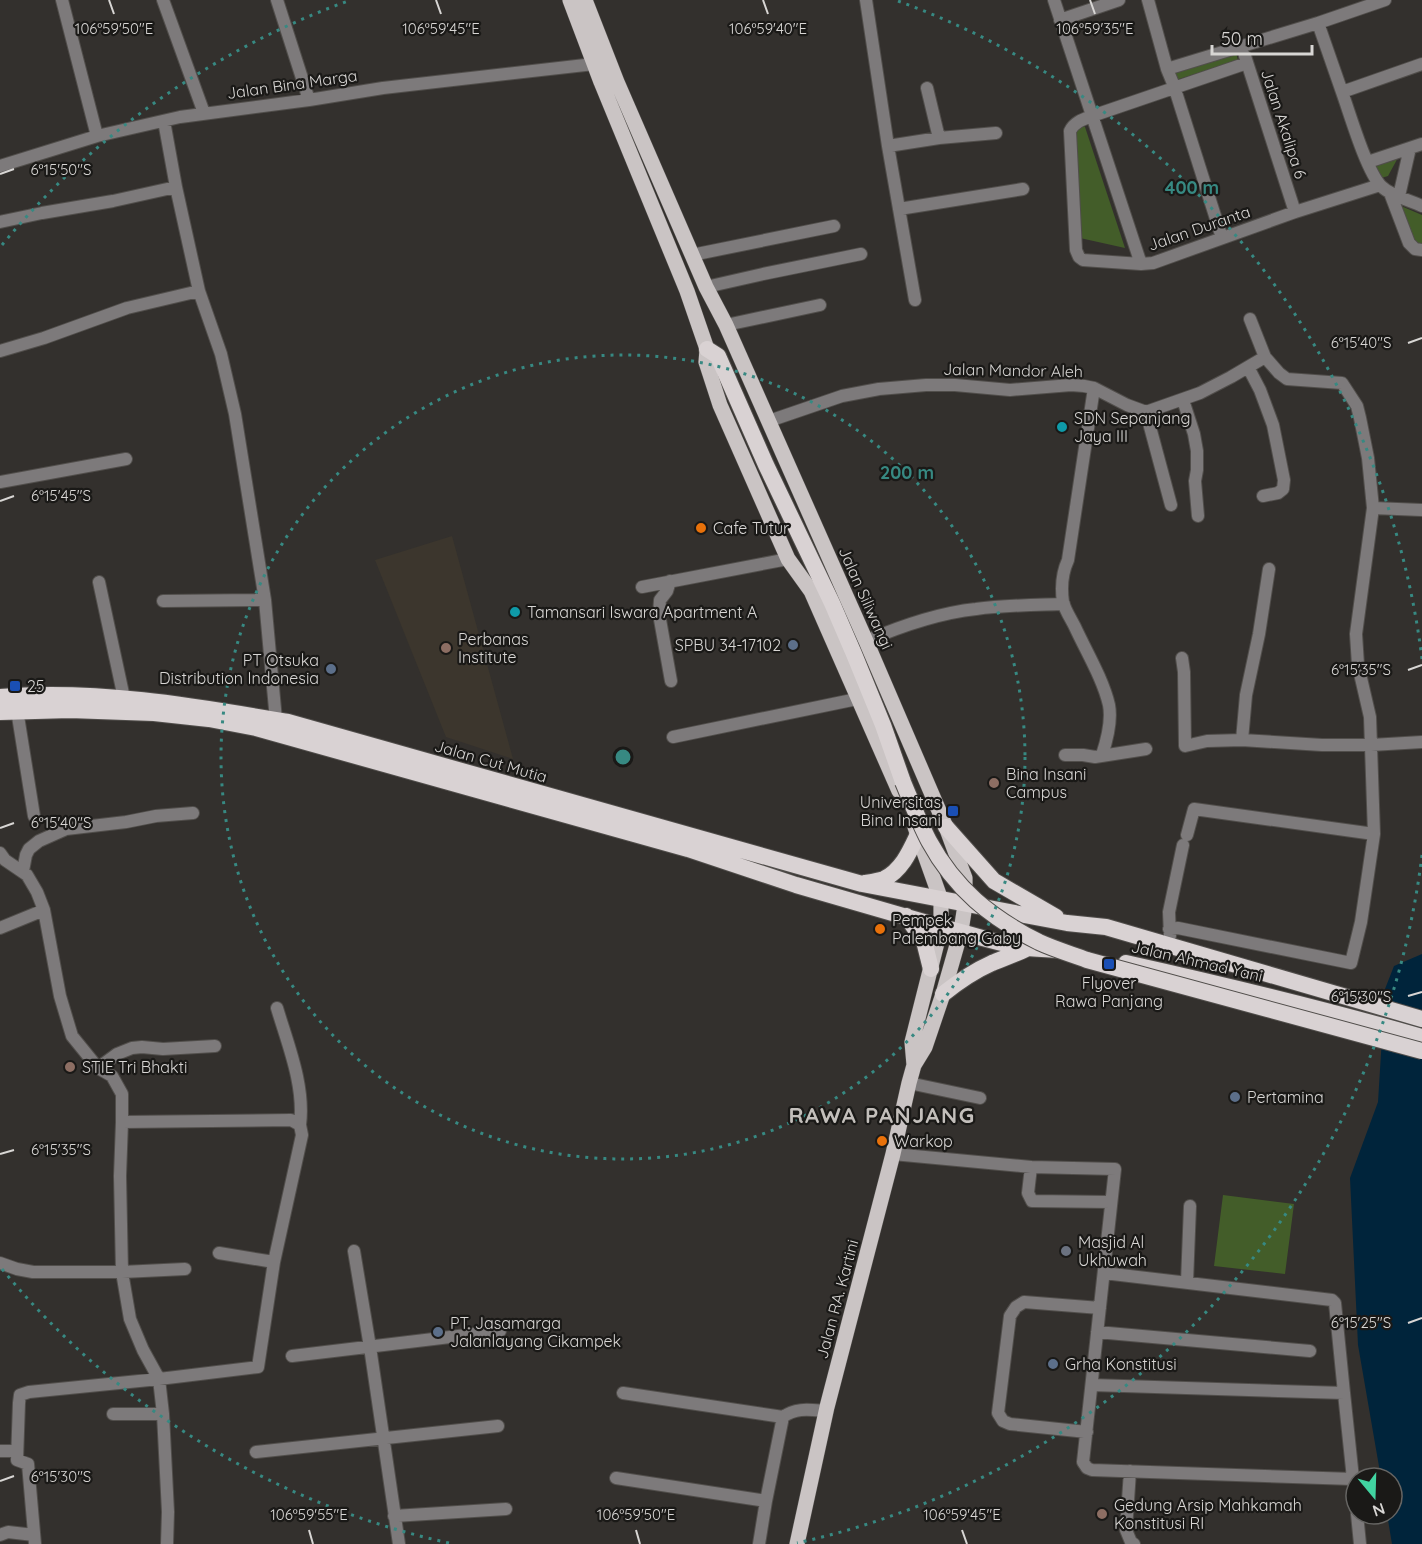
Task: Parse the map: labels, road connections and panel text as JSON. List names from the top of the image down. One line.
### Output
{"streets":{"highway":["Jalan Cut Mutia","Jalan Ahmad Yani"],"main road":["Jalan Siliwangi","Jalan RA. Kartini"],"street":["Jalan Bina Marga","Jalan Akalipa 6","Jalan Duranta","Jalan Mandor Aleh"]},"crossings":[["Jalan Bina Marga","Jalan Siliwangi"],["Jalan Akalipa 6","Jalan Duranta"],["Jalan Mandor Aleh","Jalan Siliwangi"],["Jalan Siliwangi","Jalan Cut Mutia"],["Jalan Siliwangi","Jalan Ahmad Yani"],["Jalan Siliwangi","Jalan RA. Kartini"],["Jalan Cut Mutia","Jalan Ahmad Yani"],["Jalan Cut Mutia","Jalan RA. Kartini"],["Jalan Ahmad Yani","Jalan RA. Kartini"]],"districts":["RAWA PANJANG"],"places":{"other":["SDN Sepanjang Jaya III","Cafe Tutur","Tamansari Iswara Apartment A","SPBU 34-17102","Perbanas Institute","PT Otsuka Distribution Indonesia","Bina Insani Campus","Pempek Palembang Gaby","STIE Tri Bhakti","Pertamina","Warkop","Masjid Al Ukhuwah","PT. Jasamarga Jalanlayang Cikampek","Grha Konstitusi","Gedung Arsip Mahkamah Konstitusi RI"],"transit":["25","Universitas Bina Insani","Flyover Rawa Panjang"]},"scale_bar":"50 m","north":"bottom","coordinates":["106°59'50\"E","106°59'45\"E","106°59'40\"E","106°59'35\"E","6°15'50\"S","6°15'40\"S","6°15'45\"S","6°15'35\"S","6°15'30\"S","6°15'25\"S","106°59'55\"E"],"rings":["400 m","200 m"]}
